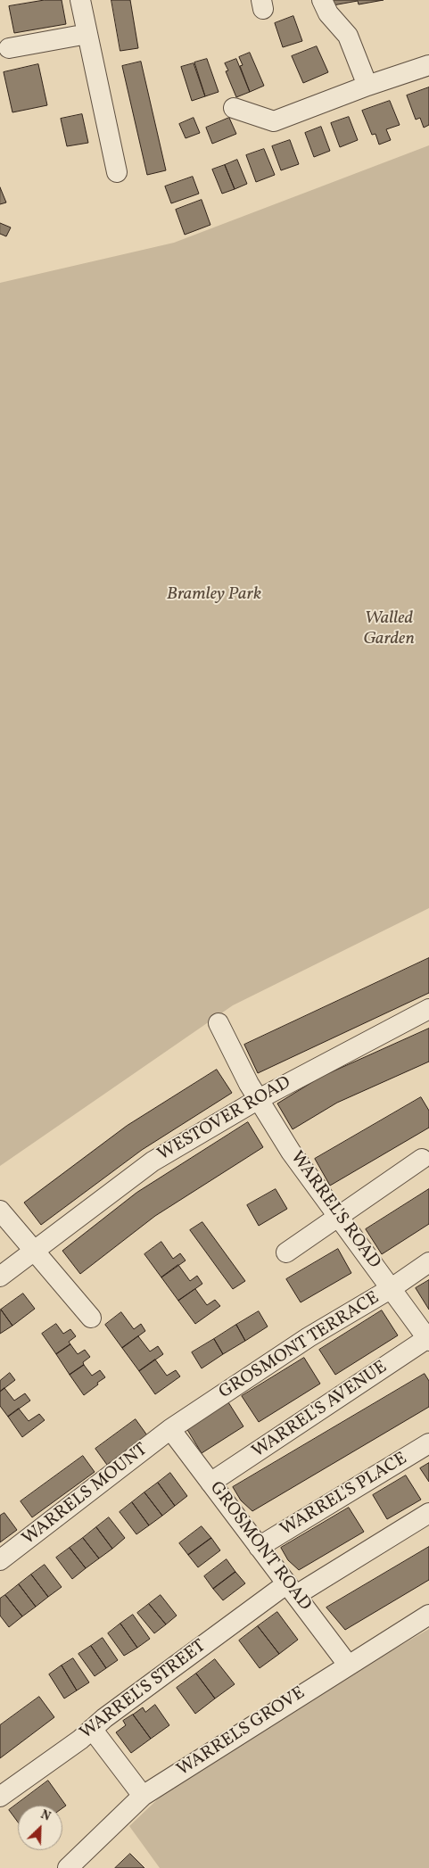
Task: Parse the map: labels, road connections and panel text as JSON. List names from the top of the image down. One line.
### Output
{"streets":{"street":["WESTOVER ROAD","WARREL'S ROAD","GROSMONT TERRACE","WARREL'S AVENUE","WARRELS MOUNT","WARREL'S PLACE","GROSMONT ROAD","WARREL'S STREET","WARRELS GROVE"]},"crossings":[["WESTOVER ROAD","WARREL'S ROAD"],["WARREL'S ROAD","GROSMONT TERRACE"],["WARREL'S ROAD","WARREL'S AVENUE"],["GROSMONT TERRACE","WARRELS MOUNT"],["GROSMONT TERRACE","GROSMONT ROAD"],["WARREL'S AVENUE","GROSMONT ROAD"],["WARRELS MOUNT","GROSMONT ROAD"],["WARREL'S PLACE","GROSMONT ROAD"],["GROSMONT ROAD","WARREL'S STREET"],["GROSMONT ROAD","WARRELS GROVE"]],"parks":["Bramley Park","Walled Garden"],"north":"top right"}
